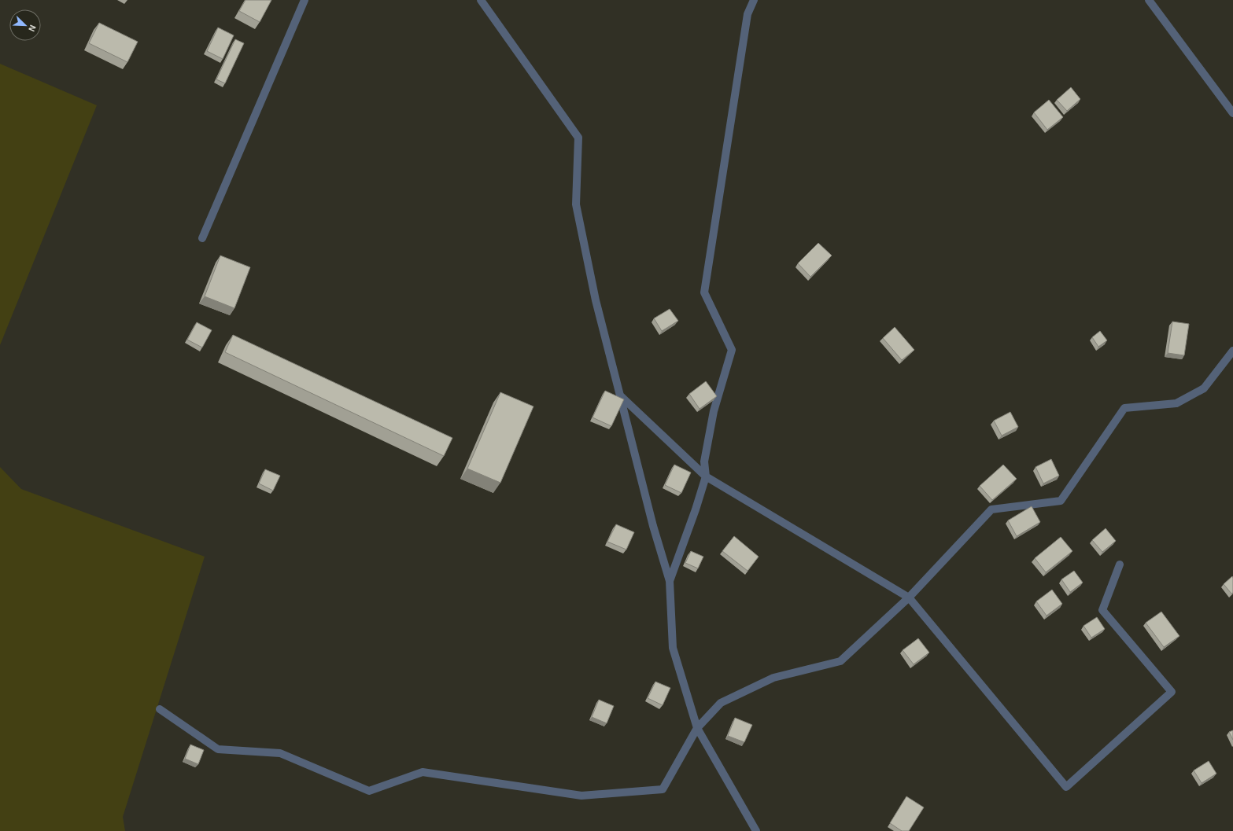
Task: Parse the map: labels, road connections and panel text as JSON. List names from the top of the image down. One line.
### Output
{"north":"bottom right"}
